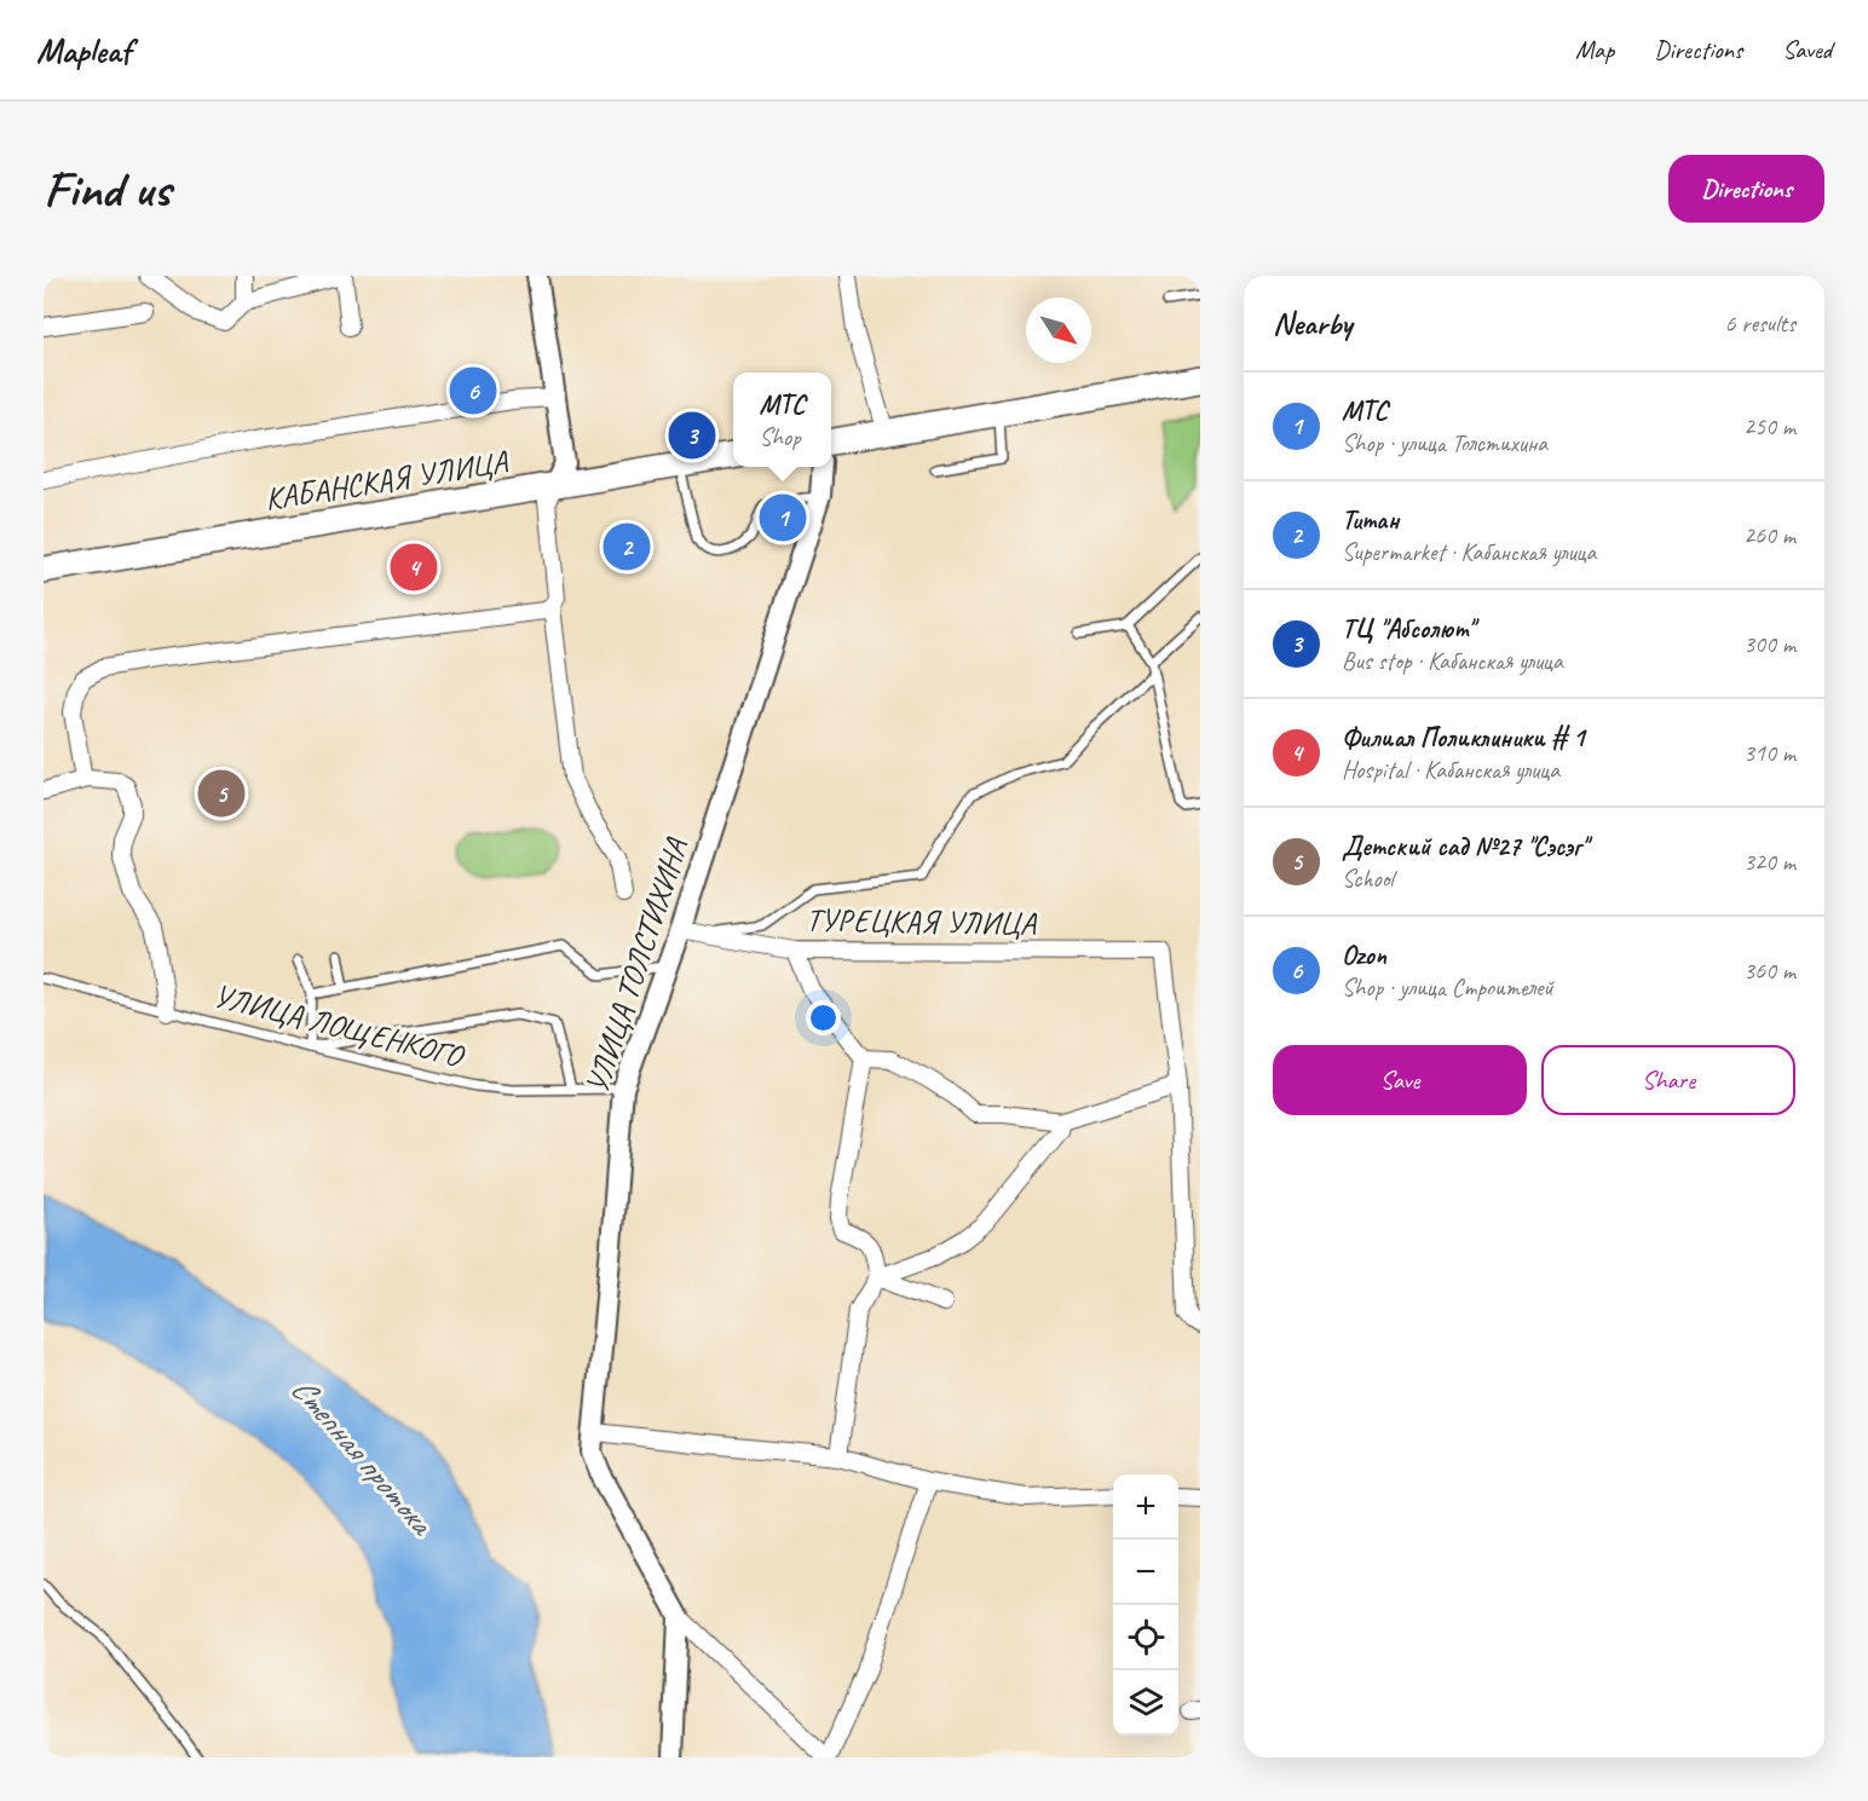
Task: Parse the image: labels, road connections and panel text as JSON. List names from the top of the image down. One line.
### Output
{"streets":{"main road":["КАБАНСКАЯ УЛИЦА"],"street":["ТУРЕЦКАЯ УЛИЦА","УЛИЦА ТОЛСТИХИНА"],"lane":["УЛИЦА ЛОЩЕНКОГО"]},"crossings":[["ТУРЕЦКАЯ УЛИЦА","УЛИЦА ТОЛСТИХИНА"],["УЛИЦА ТОЛСТИХИНА","УЛИЦА ЛОЩЕНКОГО"]],"water":["Степная протока"],"north":"bottom right","page":{"header":"Mapleaf","nav":["Map","Directions","Saved"],"buttons":["Directions",["Save","Share"]],"title":"Find us","heading":["Nearby","6 results"],"pins":["6","3","1","2","4","5"],"list":[{"mark":"1","name":"МТС","note":"Shop · улица Толстихина","value":"250 m"},{"mark":"2","name":"Титан","note":"Supermarket · Кабанская улица","value":"260 m"},{"mark":"3","name":"ТЦ \"Абсолют\"","note":"Bus stop · Кабанская улица","value":"300 m"},{"mark":"4","name":"Филиал Поликлиники # 1","note":"Hospital · Кабанская улица","value":"310 m"},{"mark":"5","name":"Детский сад №27 \"Сэсэг\"","note":"School","value":"320 m"},{"mark":"6","name":"Ozon","note":"Shop · улица Строителей","value":"360 m"}],"popup":["МТС","Shop"],"map_buttons":["+","−"]}}
